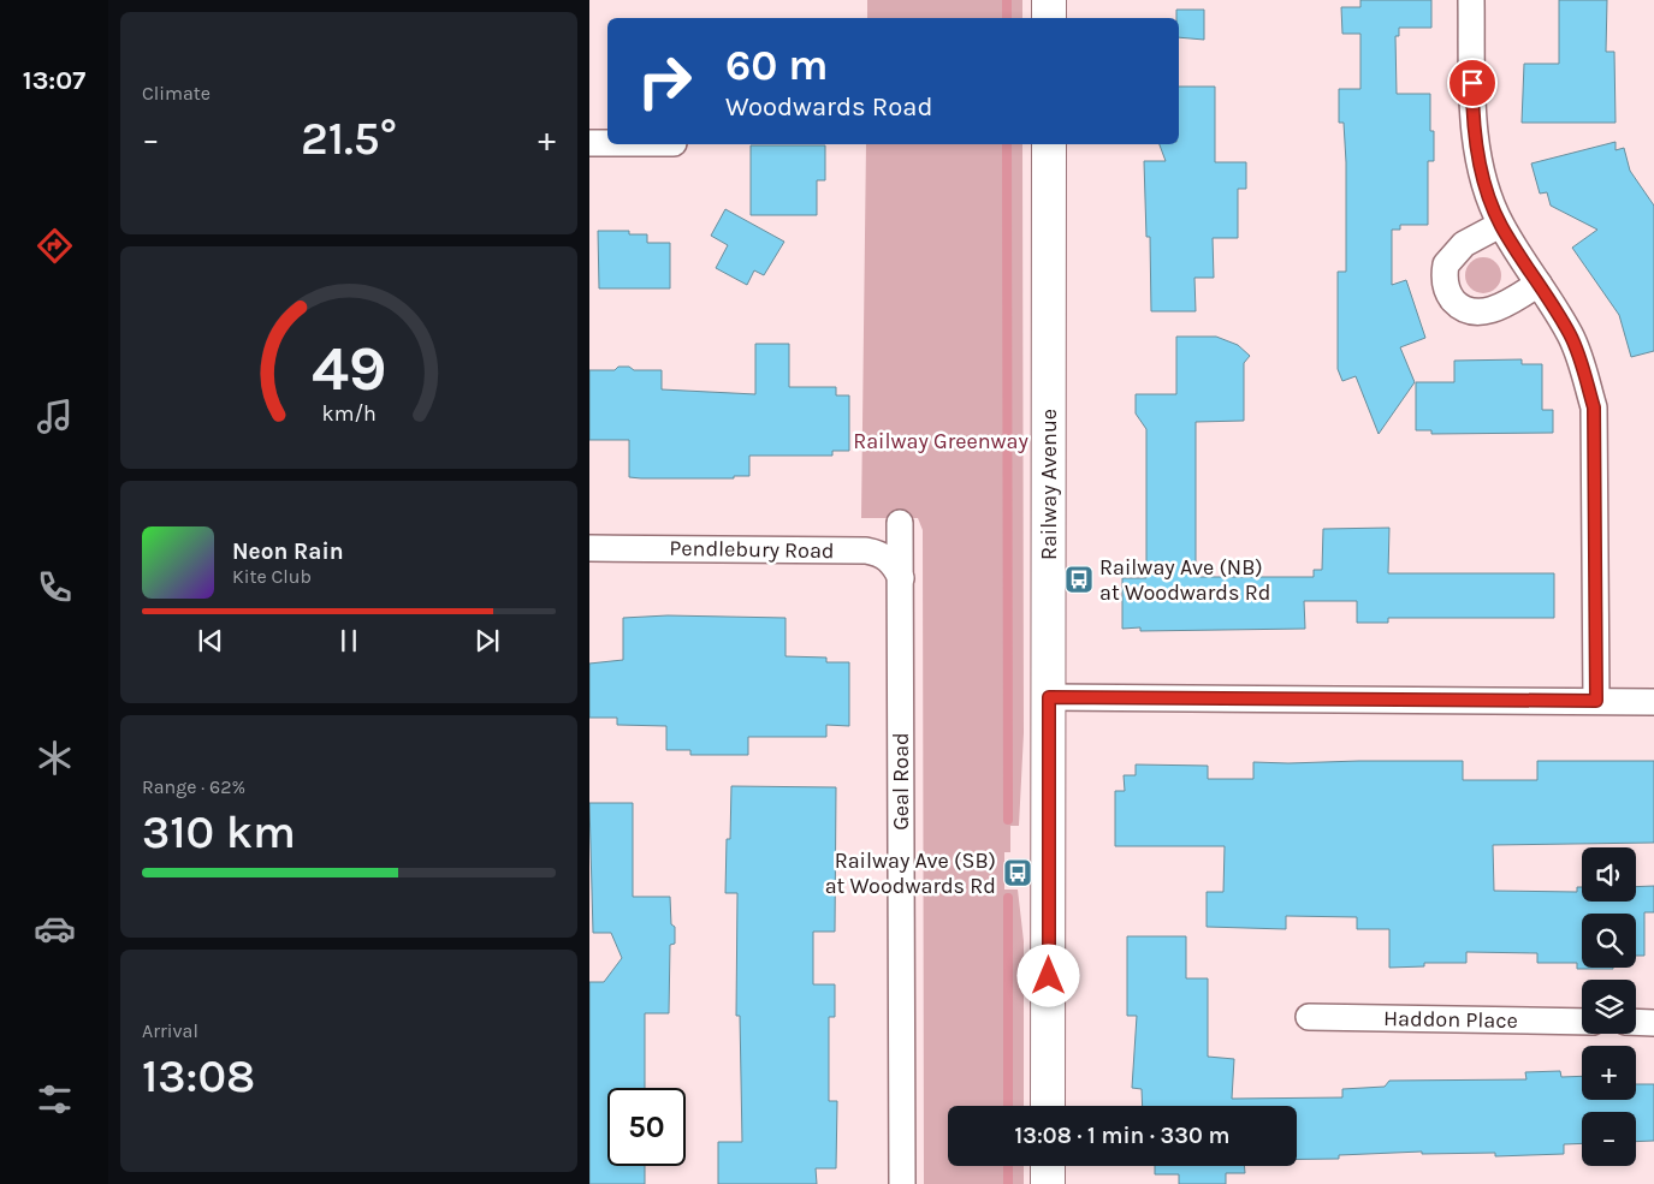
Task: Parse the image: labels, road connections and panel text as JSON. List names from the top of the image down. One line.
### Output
{"streets":{"main road":["Railway Avenue"],"street":["Pendlebury Road","Geal Road","Haddon Place"]},"crossings":[["Pendlebury Road","Geal Road"]],"parks":["Railway Greenway"],"places":{"bus stop":["Railway Ave (NB) at Woodwards Rd","Railway Ave (SB) at Woodwards Rd"]},"page":{"tabs":"13:07","tile":["Climate",["Range · 62%","310 km"],["Arrival","13:08"]],"turn":["60 m","Woodwards Road"],"heat":["−","21.5°","+"],"song":["Neon Rain","Kite Club"],"map_buttons":["+","−"],"limit":"50","trip":"13:08 · 1 min · 330 m","gauge":["49","km/h"]}}
